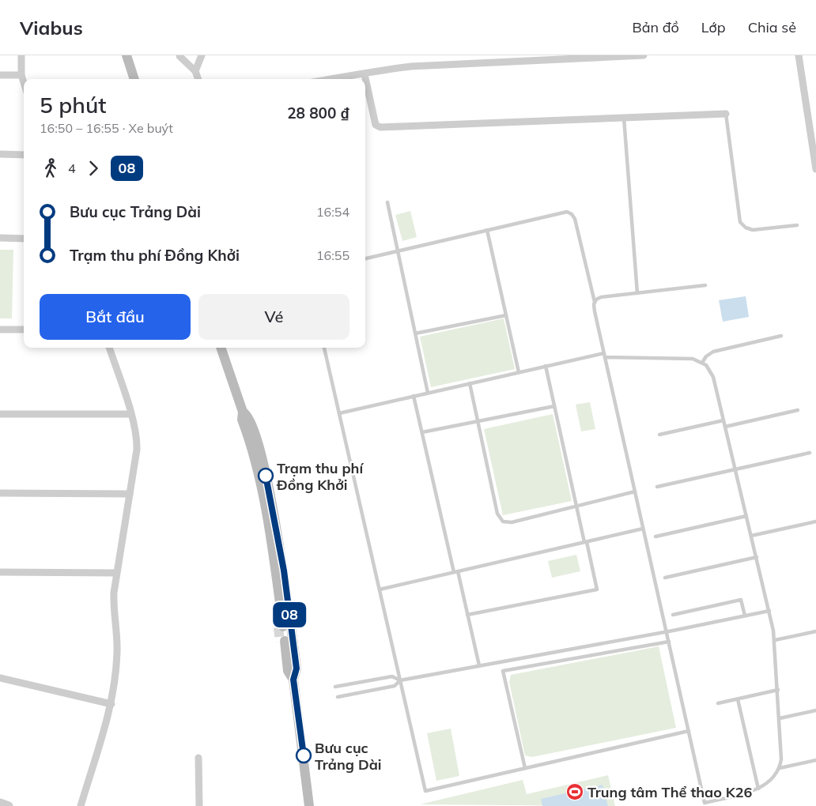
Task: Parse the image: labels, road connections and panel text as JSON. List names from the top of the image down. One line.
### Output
{"places":{"other":["Trạm thu phí Đồng Khởi","Bưu cục Trảng Dài"],"sports":["Trung tâm Thể thao K26"]},"lines":["bus line 08"],"page":{"header":"Viabus","nav":["Bản đồ","Lớp","Chia sẻ"],"on_map":"08","heading":["5 phút","16:50 – 16:55 · Xe buýt","28 800 ₫"],"legs":["4","08"],"list":[{"name":"Bưu cục Trảng Dài","value":"16:54"},{"name":"Trạm thu phí Đồng Khởi","value":"16:55"}],"buttons":["Bắt đầu","Vé"]}}
